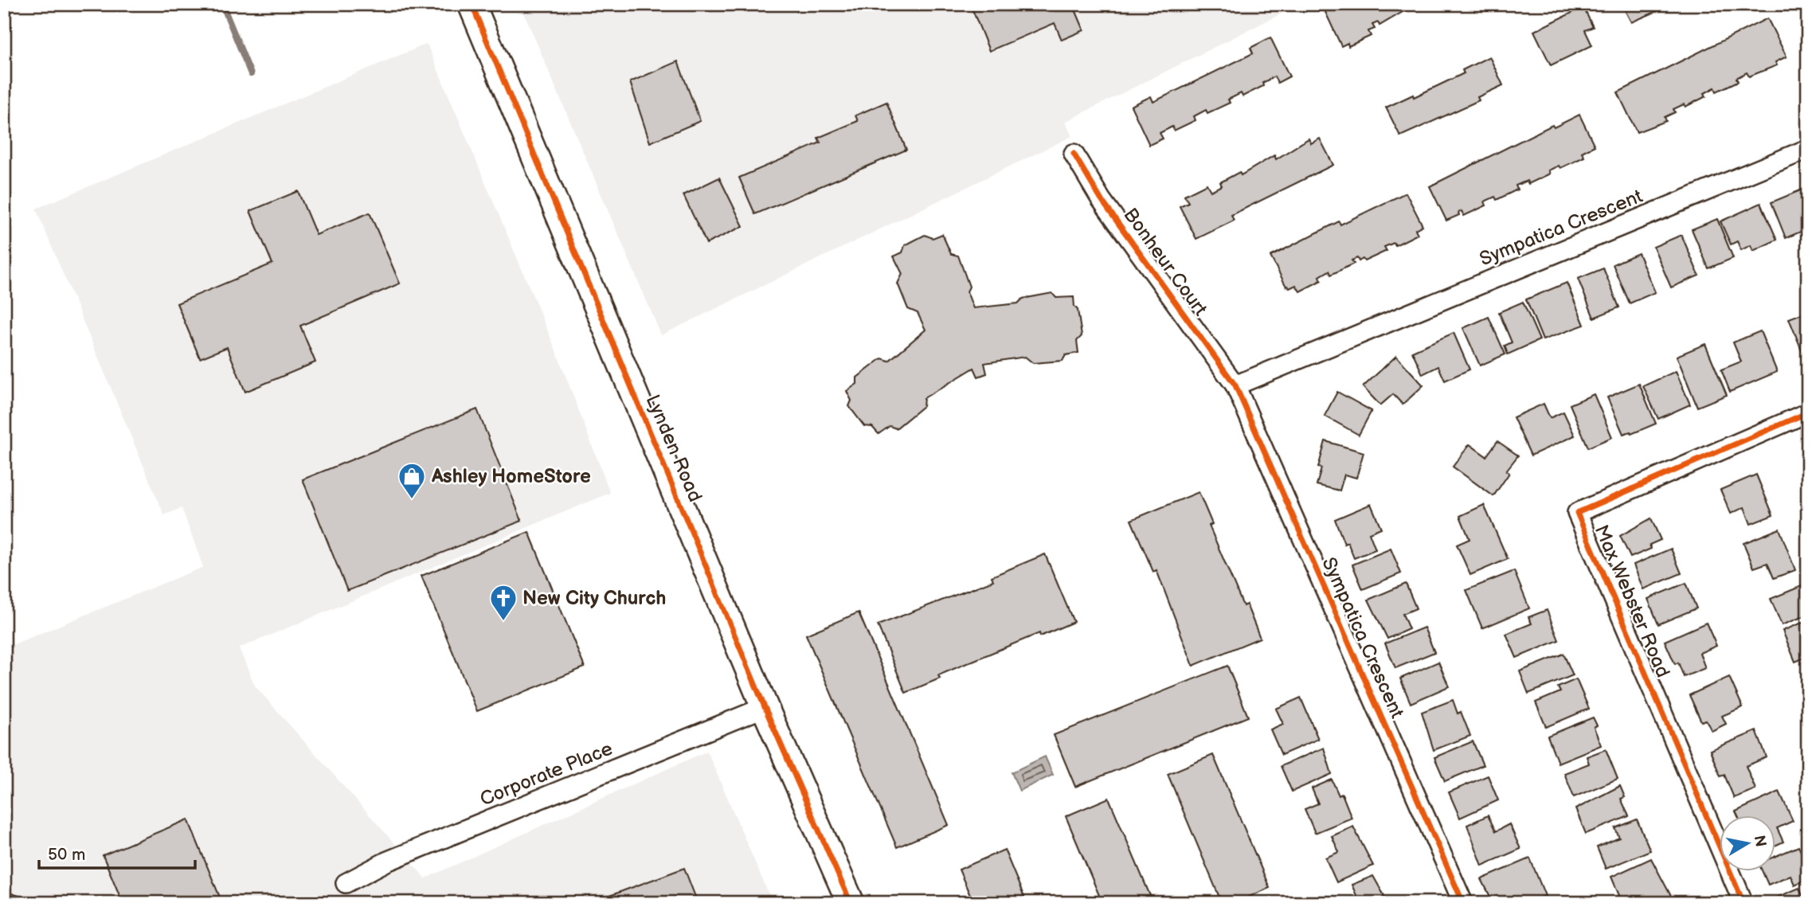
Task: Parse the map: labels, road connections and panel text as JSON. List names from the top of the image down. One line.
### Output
{"streets":{"main road":["Lynden Road"],"street":["Sympatica Crescent","Bonheur Court","Max Webster Road","Corporate Place"]},"crossings":[["Sympatica Crescent","Bonheur Court"],["Lynden Road","Corporate Place"]],"places":{"shop":["Ashley HomeStore"],"church":["New City Church"]},"scale_bar":"50 m","north":"right"}
